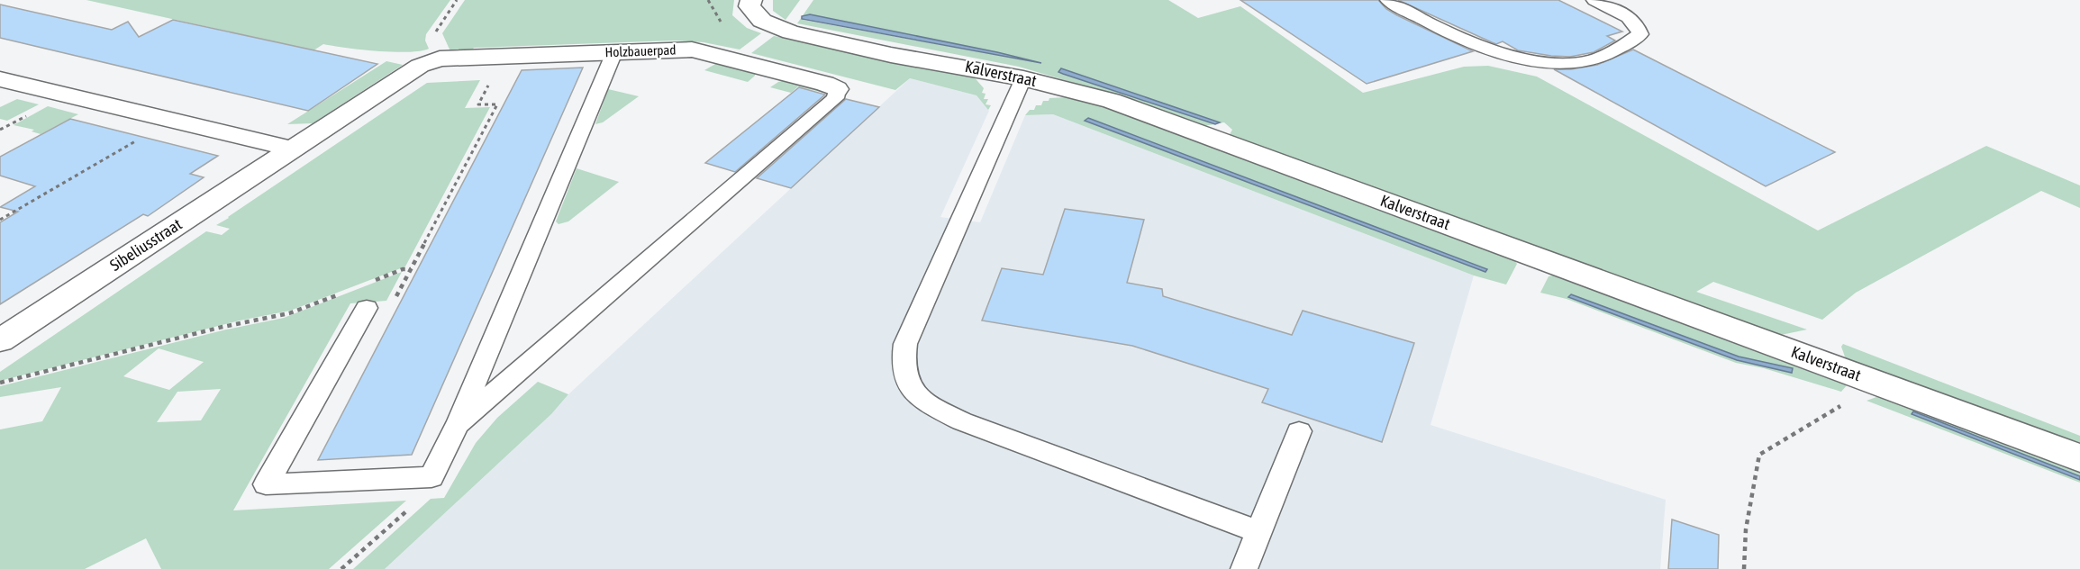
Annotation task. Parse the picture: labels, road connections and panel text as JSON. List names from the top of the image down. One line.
{"streets":{"street":["Holzbauerpad","Kalverstraat","Sibeliusstraat"]},"crossings":[["Holzbauerpad","Sibeliusstraat"]]}
